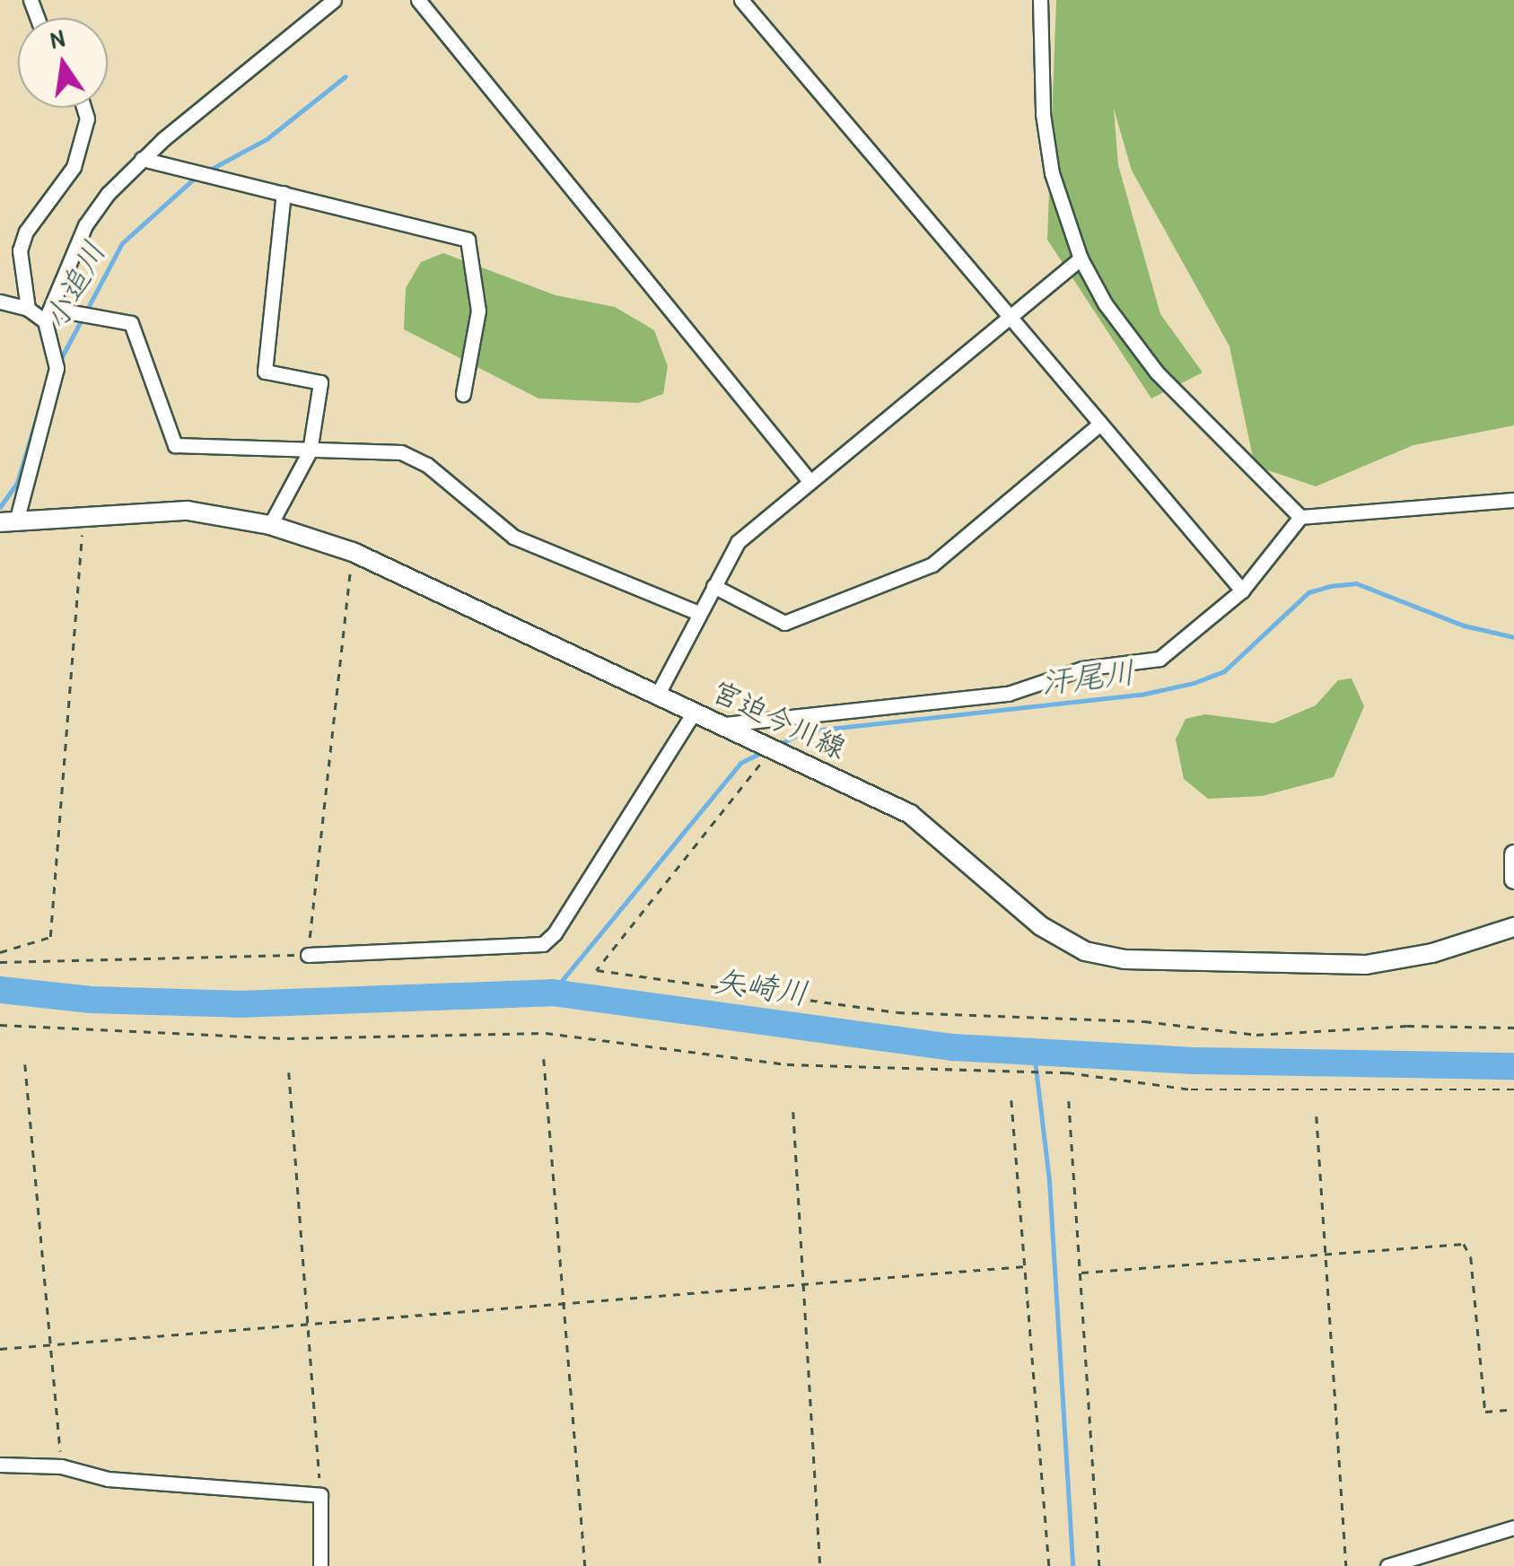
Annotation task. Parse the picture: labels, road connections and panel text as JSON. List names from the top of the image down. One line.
{"streets":{"main road":["宮迫今川線"]},"water":["小追川","汗尾川","矢崎川"],"north":"top"}
